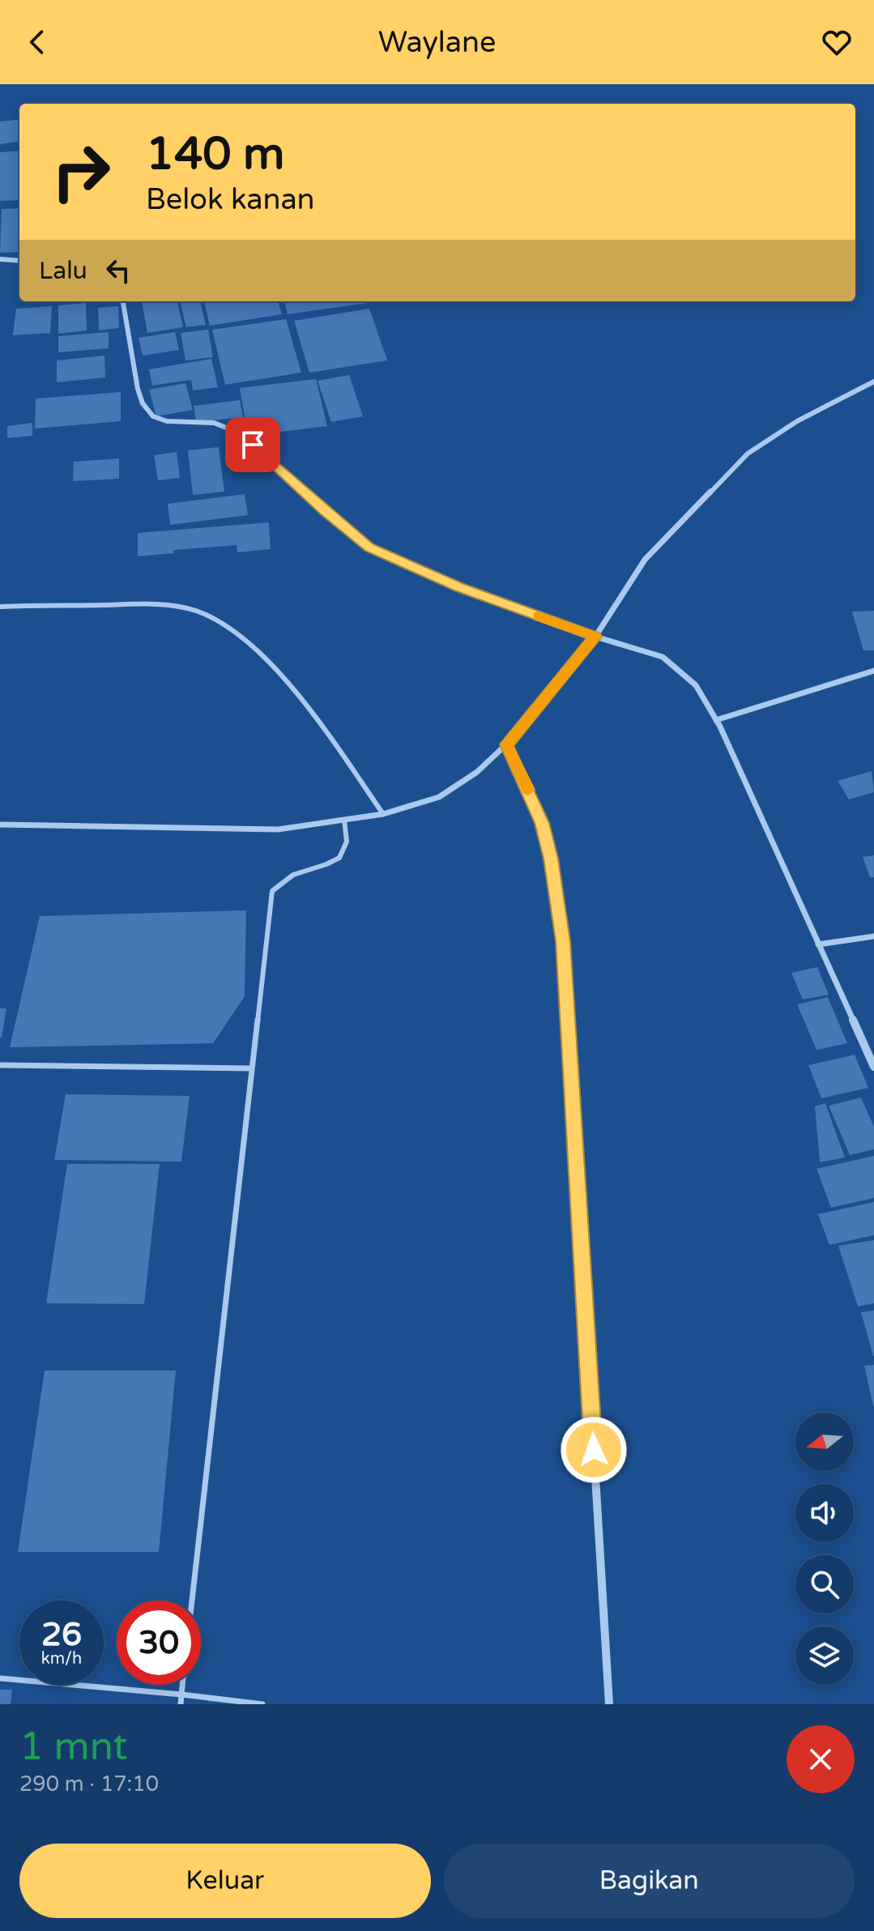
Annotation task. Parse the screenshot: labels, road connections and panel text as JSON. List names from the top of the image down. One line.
{"north":"left","page":{"header":"Waylane","turn":["140 m","Belok kanan"],"then":"Lalu","speed":"26 km/h","limit":"30","heading":["1 mnt","290 m · 17:10"],"buttons":["Keluar","Bagikan"]}}
